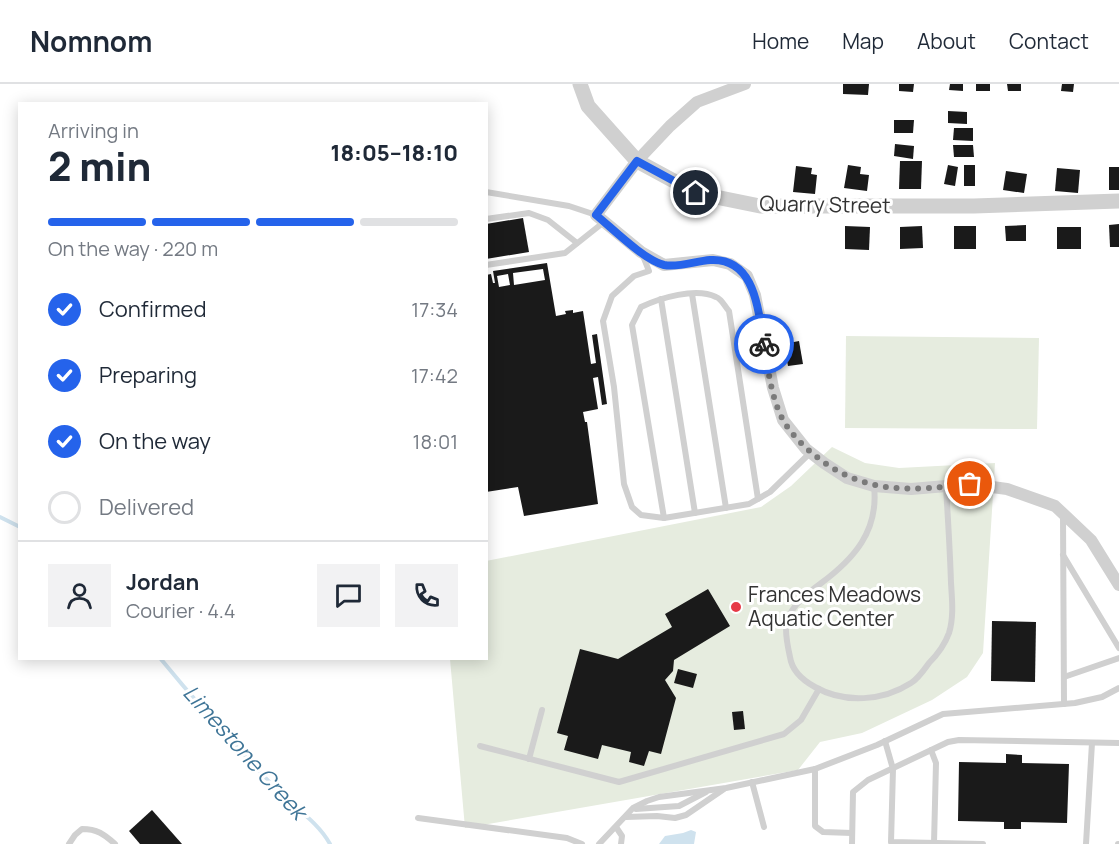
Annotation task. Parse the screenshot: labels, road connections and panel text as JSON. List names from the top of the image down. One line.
{"streets":{"street":["Quarry Street"]},"water":["Limestone Creek"],"places":["Frances Meadows Aquatic Center"],"page":{"header":"Nomnom","nav":["Home","Map","About","Contact"],"heading":["2 min","Arriving in","18:05–18:10"],"panel":["Jordan","Courier · 4.4"],"bar":"On the way · 220 m","list":[["Confirmed","17:34"],["Preparing","17:42"],["On the way","18:01"],"Delivered"]}}
